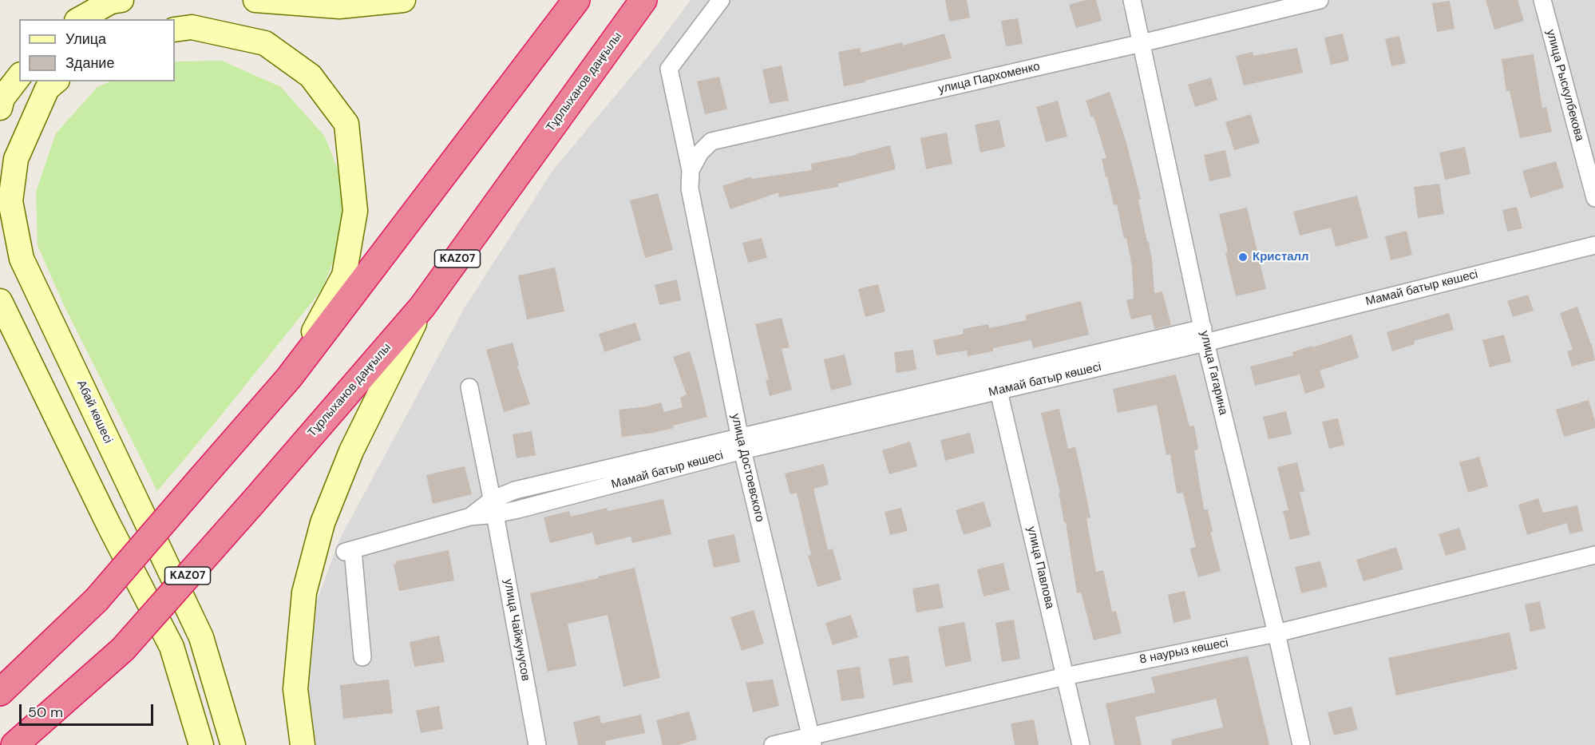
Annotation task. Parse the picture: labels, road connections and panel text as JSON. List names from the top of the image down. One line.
{"streets":{"highway":["Тұрлыханов даңғылы","KAZ07"],"main road":["Абай көшесі"],"street":["улица Пархоменко","улица Рыскулбекова","Мамай батыр көшесі","улица Гагарина","улица Достоевского","улица Павлова","улица Чайжунусов","8 наурыз көшесі"]},"crossings":[["улица Пархоменко","улица Гагарина"],["улица Пархоменко","улица Достоевского"],["Мамай батыр көшесі","улица Гагарина"],["Мамай батыр көшесі","улица Достоевского"],["Мамай батыр көшесі","улица Павлова"],["Мамай батыр көшесі","улица Чайжунусов"],["улица Гагарина","8 наурыз көшесі"],["улица Достоевского","8 наурыз көшесі"],["улица Павлова","8 наурыз көшесі"]],"places":["Кристалл"],"legend":["Улица","Здание"],"scale_bar":"50 m"}
